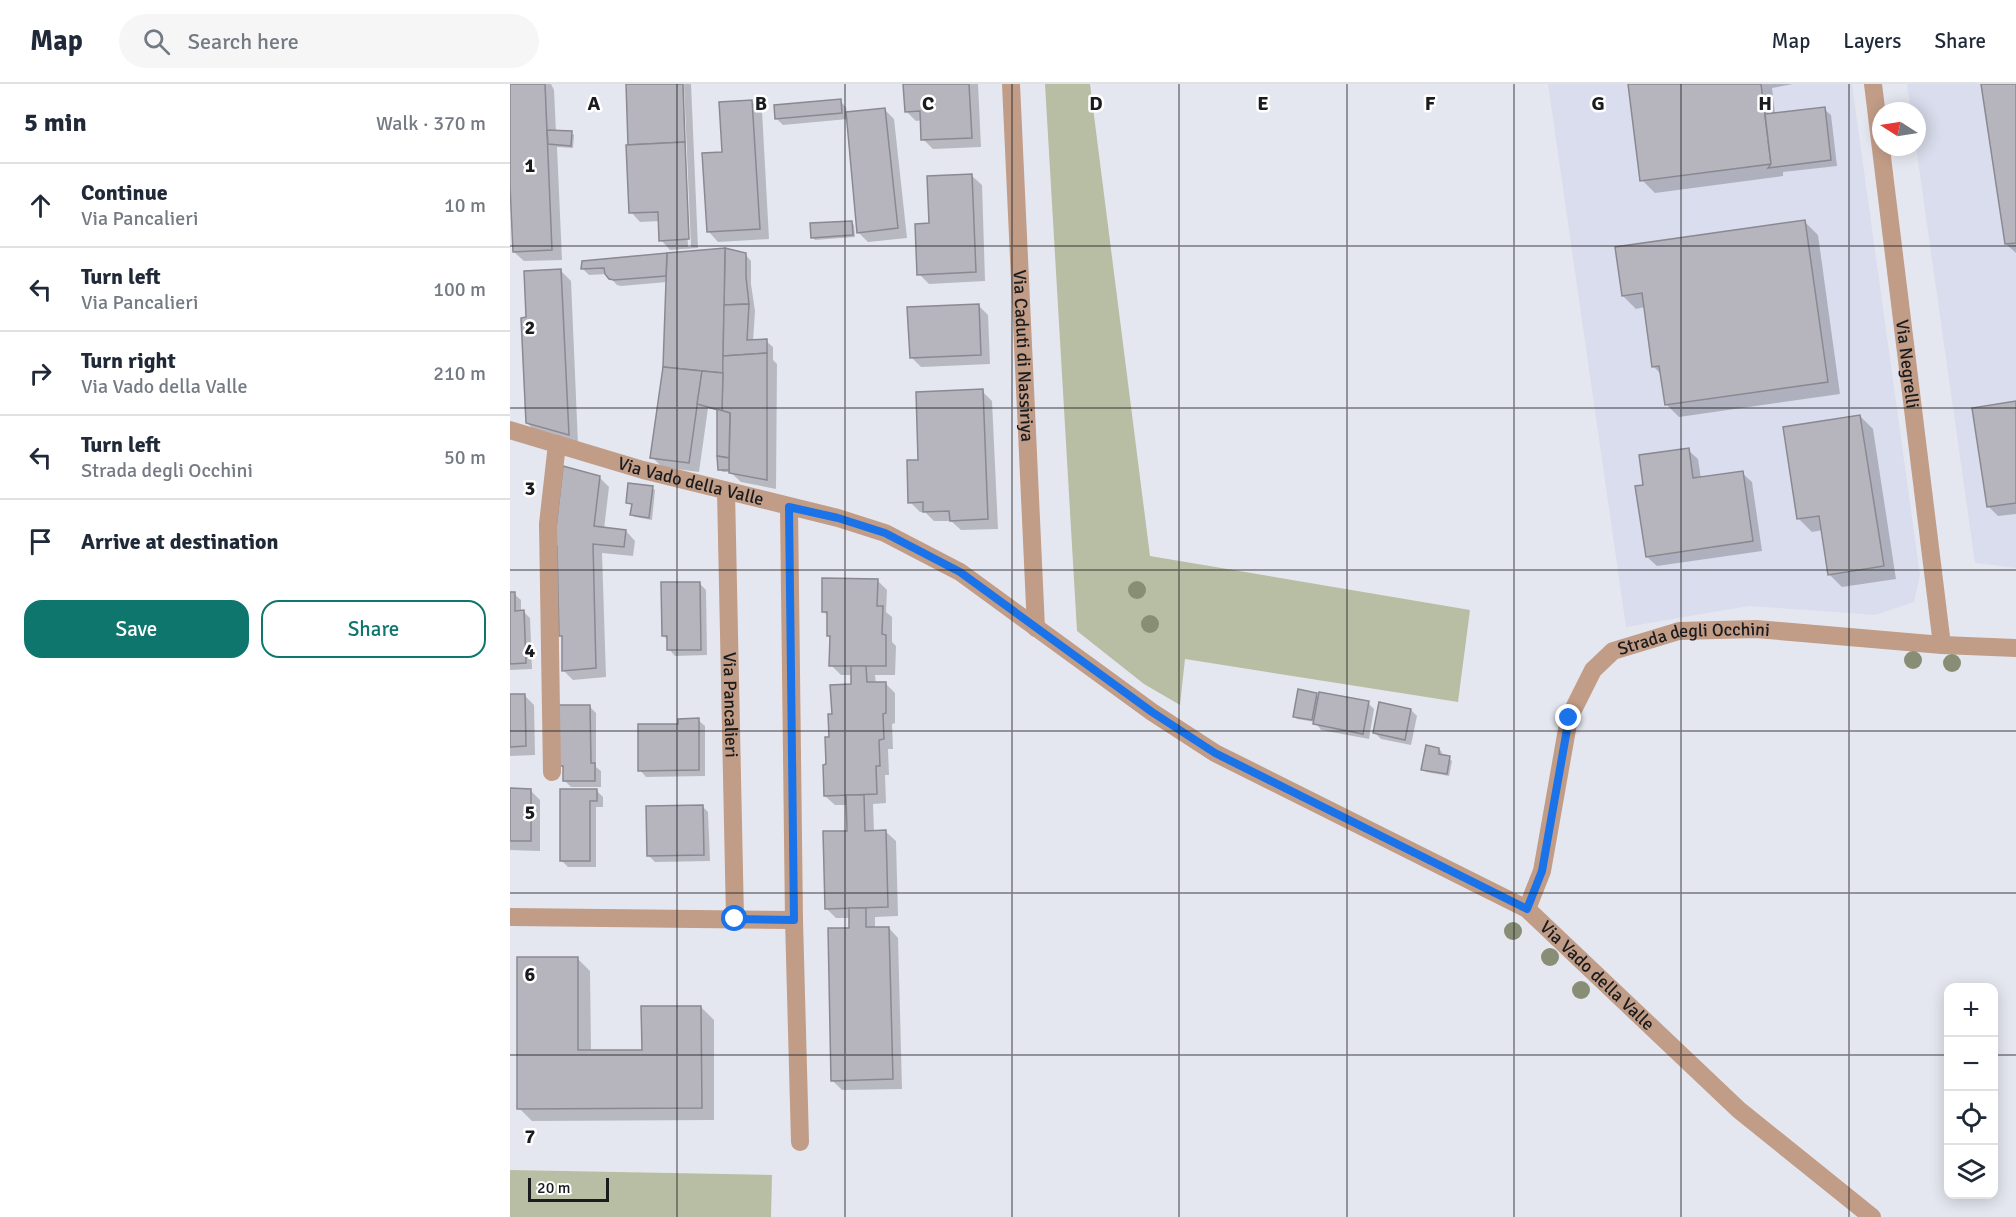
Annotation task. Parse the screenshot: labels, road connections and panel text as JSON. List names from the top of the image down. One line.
{"streets":{"street":["Via Caduti di Nassiriya","Via Negrelli","Via Vado della Valle","Strada degli Occhini","Via Pancalieri"]},"crossings":[["Via Caduti di Nassiriya","Via Vado della Valle"],["Via Negrelli","Strada degli Occhini"],["Via Vado della Valle","Strada degli Occhini"],["Via Vado della Valle","Via Pancalieri"]],"scale_bar":"20 m","north":"left","page":{"header":"Map","search":"Search here","nav":["Map","Layers","Share"],"heading":["5 min","Walk · 370 m"],"list":[["Continue","Via Pancalieri","10 m"],["Turn left","Via Pancalieri","100 m"],["Turn right","Via Vado della Valle","210 m"],["Turn left","Strada degli Occhini","50 m"],"Arrive at destination"],"buttons":["Save","Share"],"map_buttons":["+","−"],"scale":"20 m"},"grid":{"columns":["A","B","C","D","E","F","G","H"],"rows":["1","2","3","4","5","6","7"]}}
